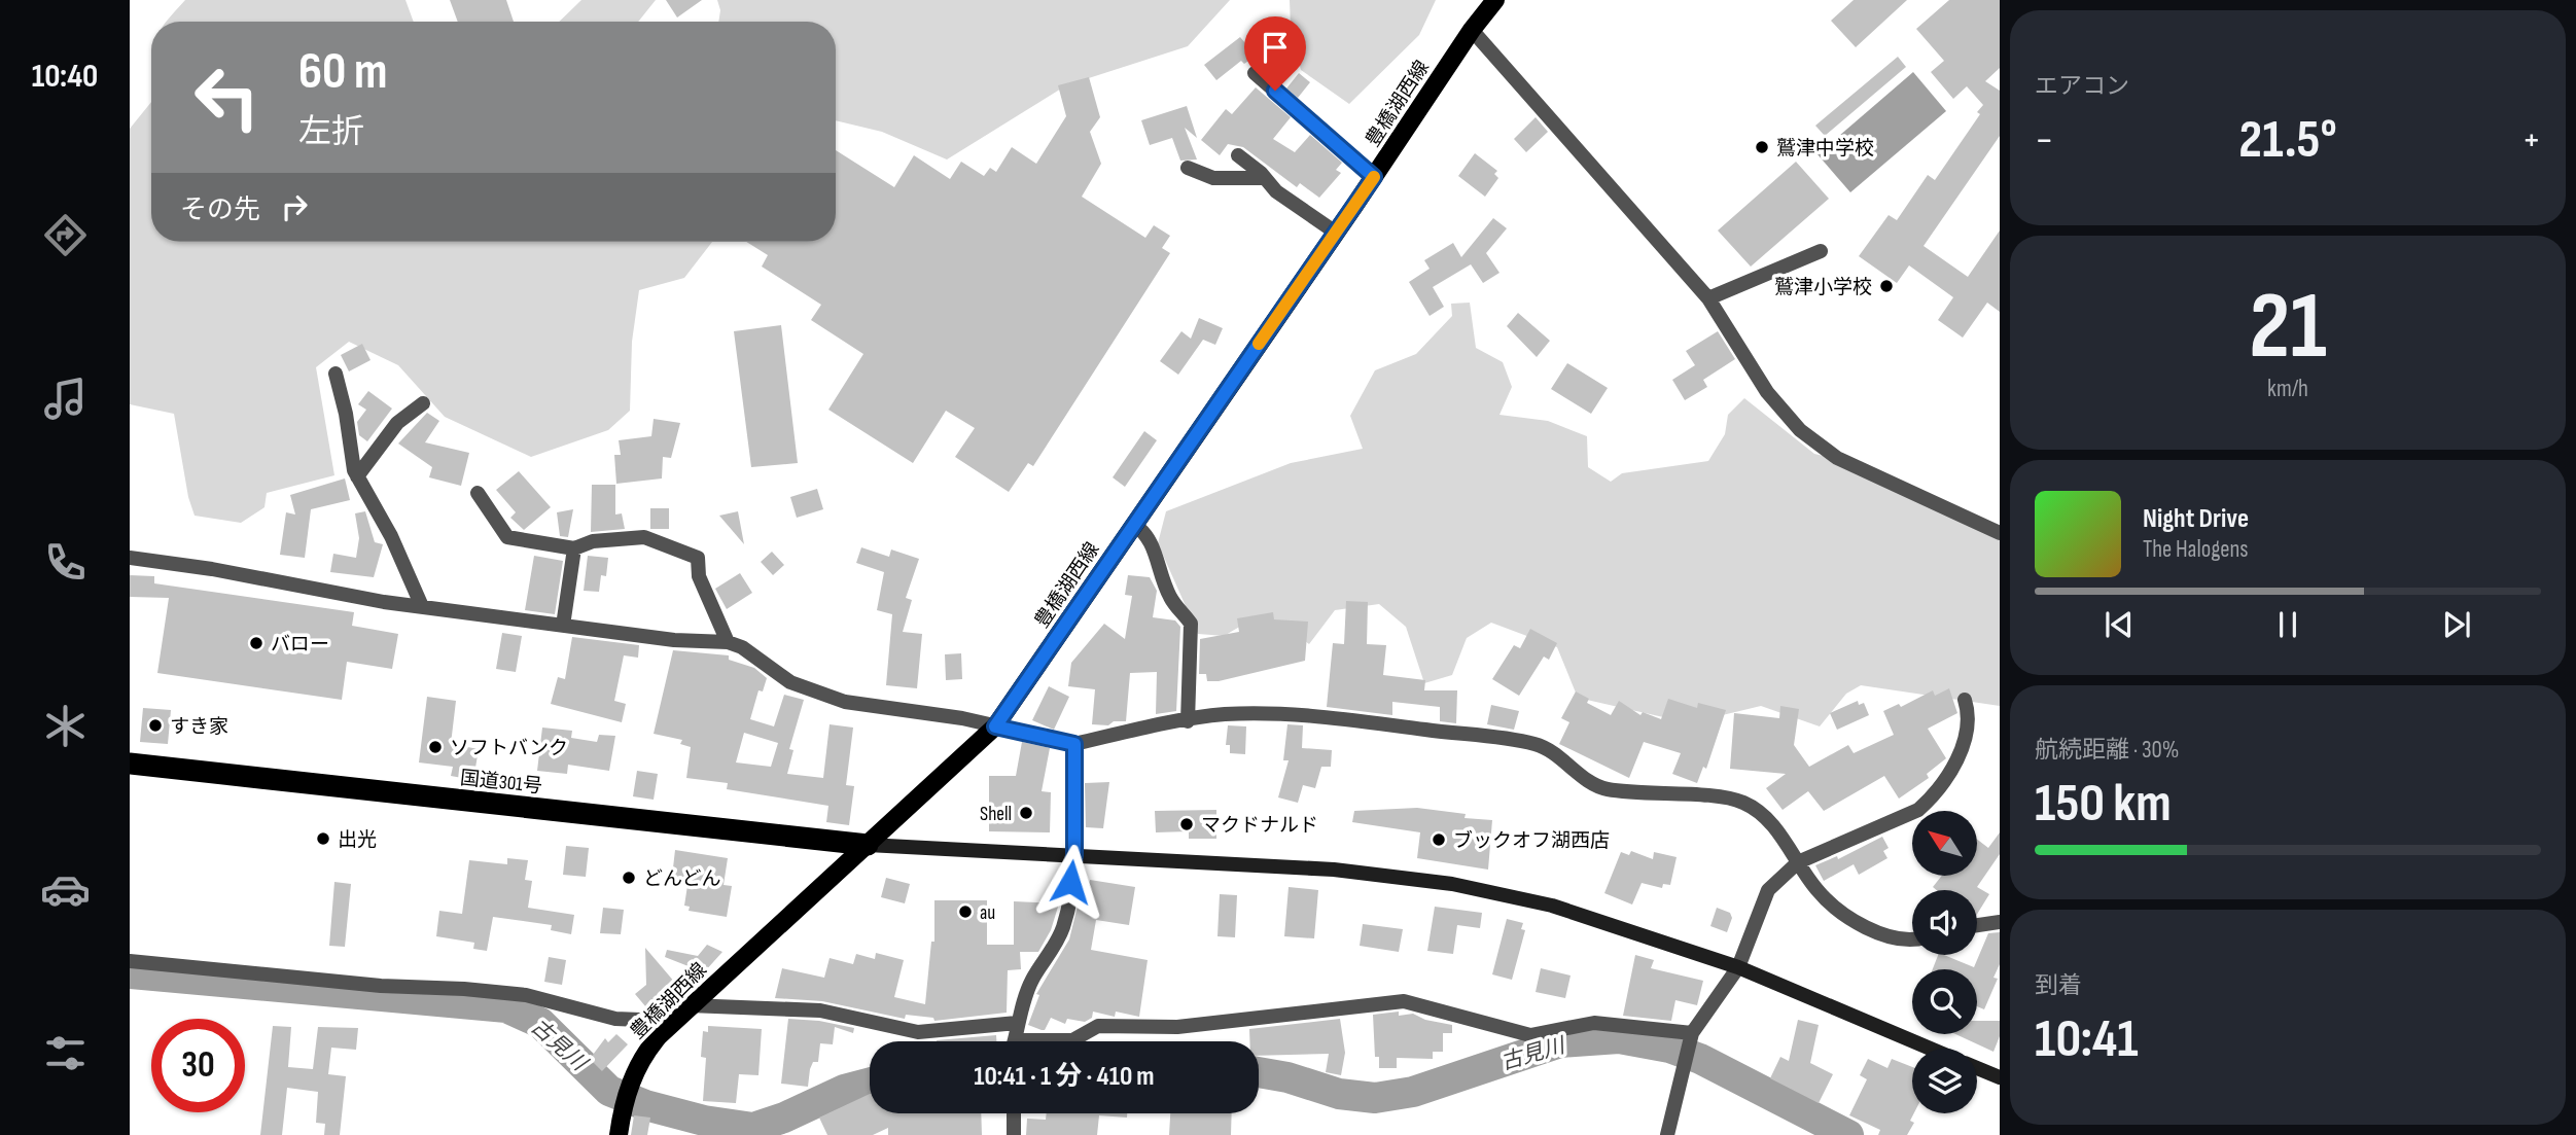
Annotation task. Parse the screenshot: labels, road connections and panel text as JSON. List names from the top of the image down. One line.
{"streets":{"highway":["国道301号"],"main road":["豊橋湖西線"]},"crossings":[["豊橋湖西線","国道301号"]],"water":["古見川"],"places":["鷲津中学校","鷲津小学校","バロー","すき家","ソフトバンク","Shell","マクドナルド","出光","ブックオフ湖西店","どんどん","au"],"north":"top left","page":{"tabs":"10:40","tile":["エアコン",["21","km/h"],["航続距離 · 30%","150 km"],["到着","10:41"]],"turn":["60 m","左折"],"heat":["−","21.5°","+"],"then":"その先","song":["Night Drive","The Halogens"],"limit":"30","trip":"10:41 · 1 分 · 410 m"}}
